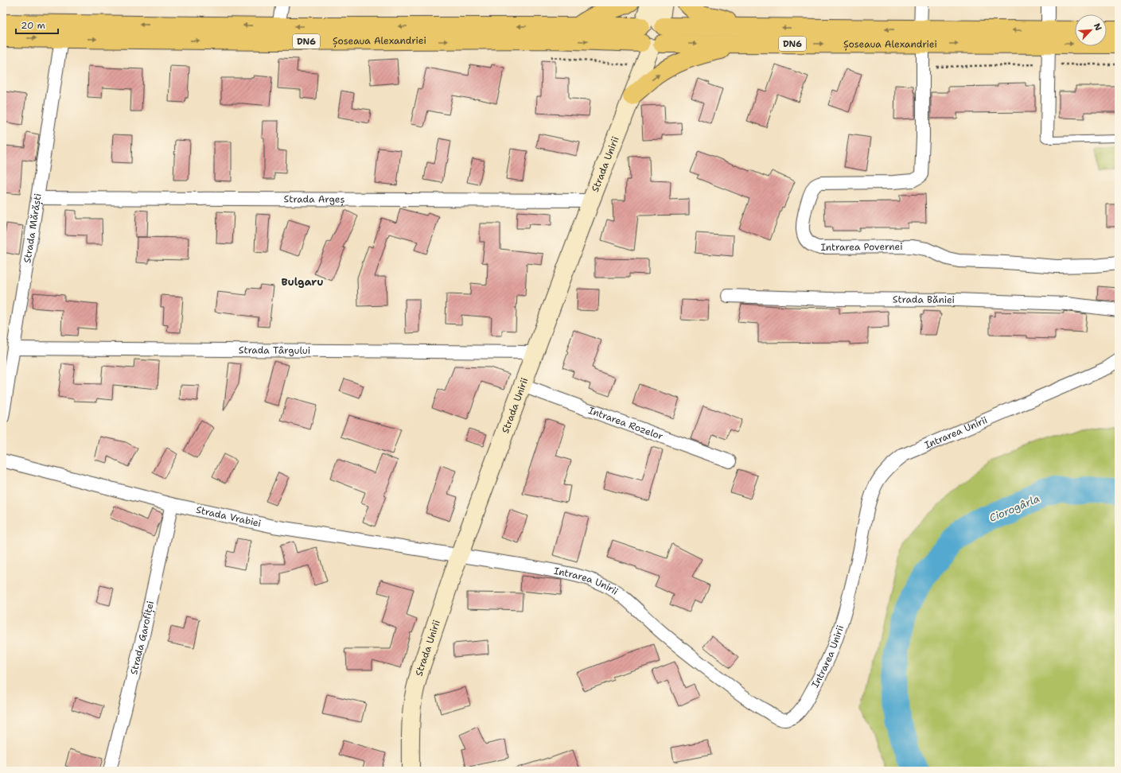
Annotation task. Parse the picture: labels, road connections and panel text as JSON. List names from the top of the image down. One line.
{"streets":{"highway":["DN6","Șoseaua Alexandriei"],"main road":["Strada Unirii"],"street":["Strada Argeș","Strada Mărăști","Intrarea Povernei","Strada Băniei","Strada Târgului","Intrarea Rozelor","Intrarea Unirii","Strada Vrabiei","Strada Garofiței"]},"crossings":[["Șoseaua Alexandriei","Strada Unirii"],["Șoseaua Alexandriei","Strada Mărăști"],["Șoseaua Alexandriei","Intrarea Povernei"],["Strada Unirii","Strada Argeș"],["Strada Unirii","Strada Târgului"],["Strada Unirii","Intrarea Rozelor"],["Strada Unirii","Intrarea Unirii"],["Strada Unirii","Strada Vrabiei"],["Strada Argeș","Strada Mărăști"],["Strada Mărăști","Strada Târgului"],["Intrarea Unirii","Strada Vrabiei"],["Strada Vrabiei","Strada Garofiței"]],"districts":["Bulgaru"],"water":["Ciorogârla"],"scale_bar":"20 m","north":"top right"}
